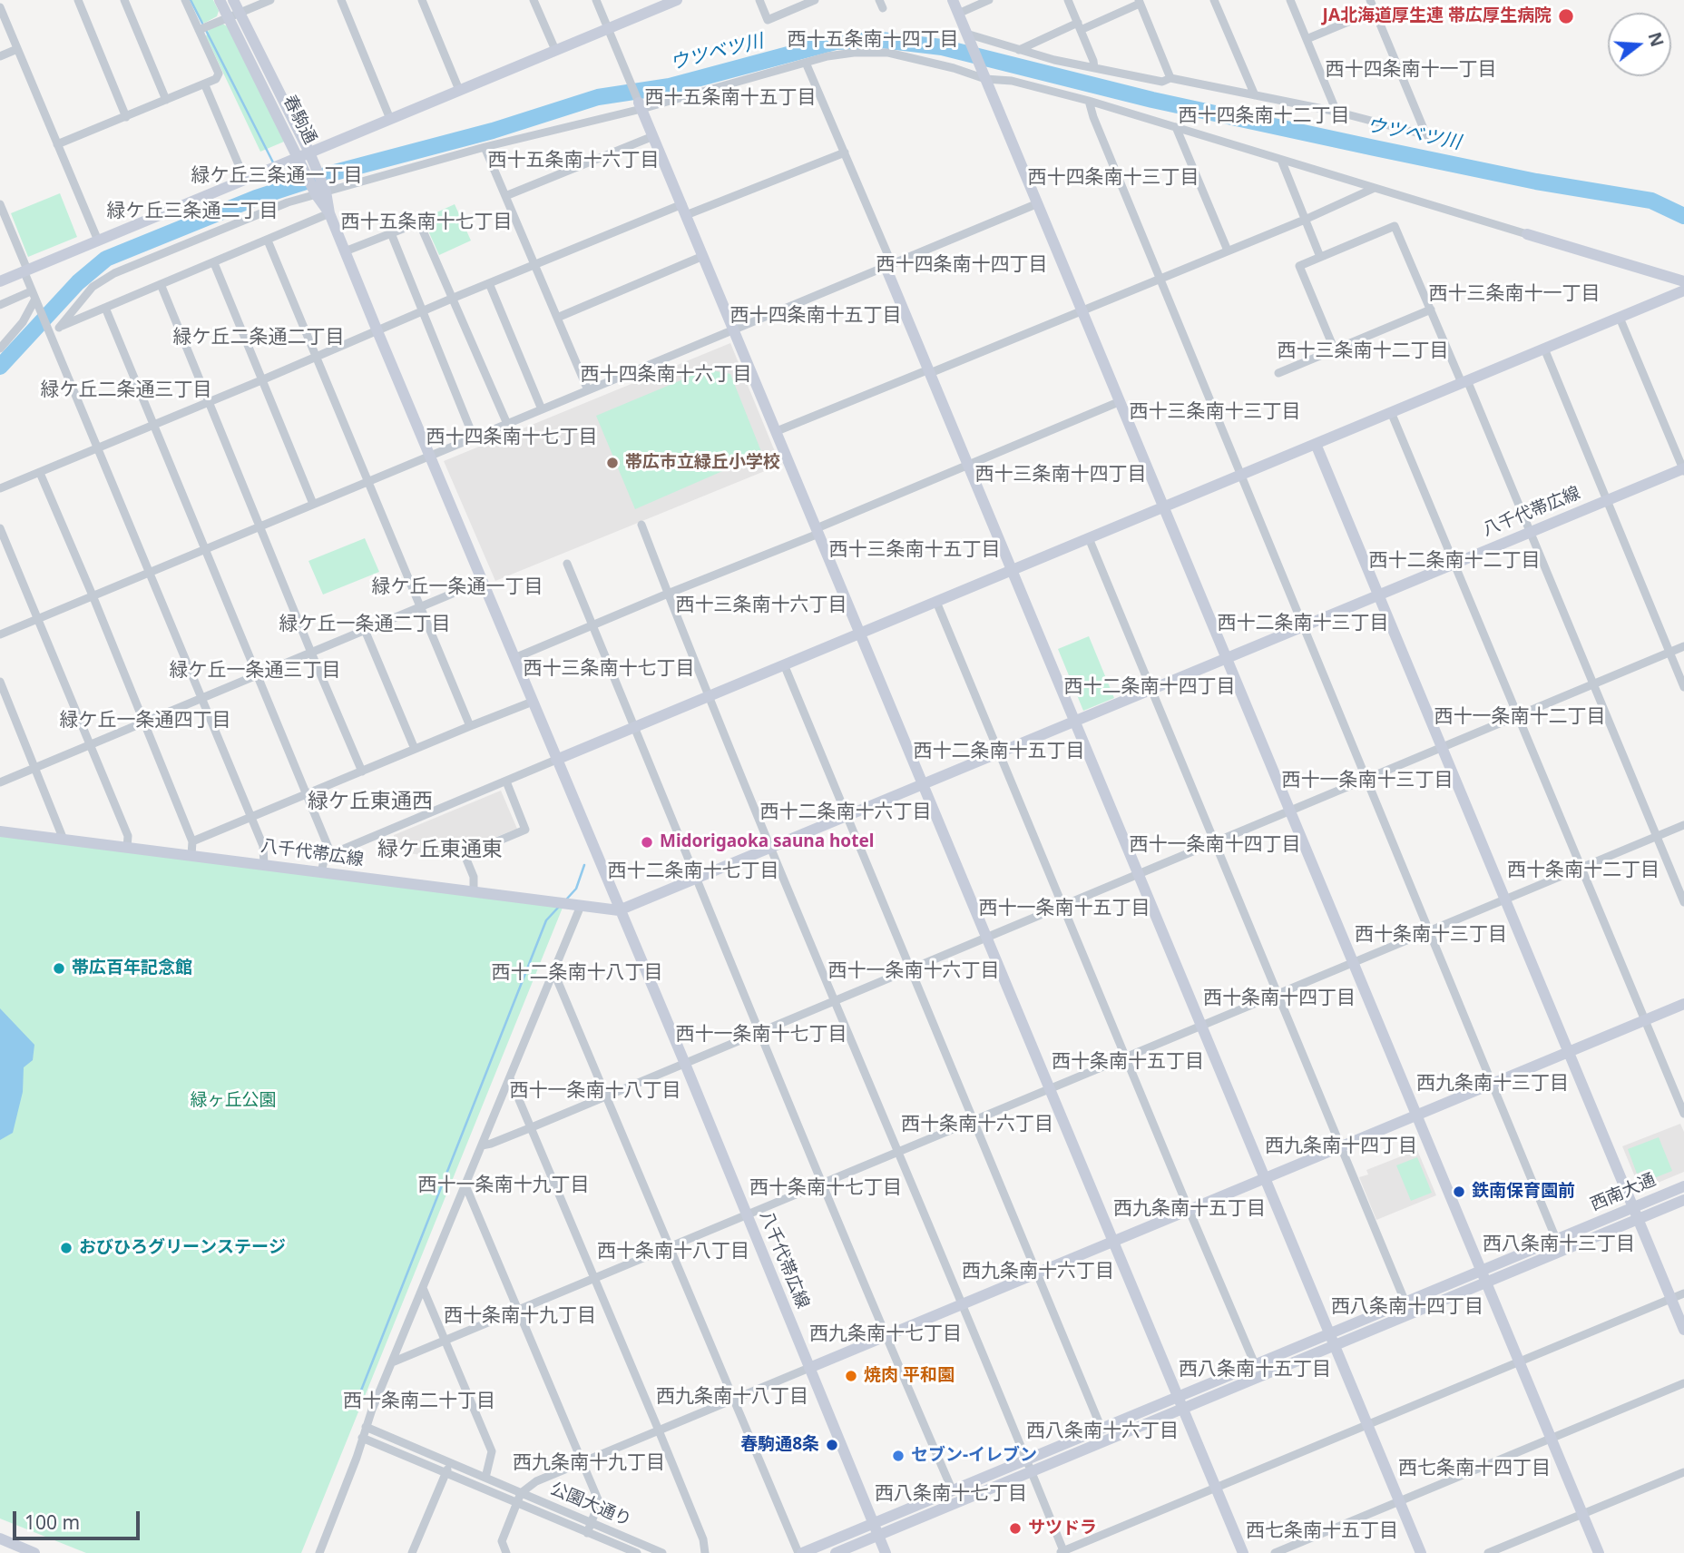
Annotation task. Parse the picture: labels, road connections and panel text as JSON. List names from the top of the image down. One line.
{"streets":{"street":["春駒通","八千代帯広線","西南大通","公園大通り"]},"crossings":[["春駒通","八千代帯広線"],["八千代帯広線","西南大通"]],"districts":["西十五条南十四丁目","西十四条南十一丁目","西十五条南十五丁目","西十四条南十二丁目","西十五条南十六丁目","緑ケ丘三条通一丁目","西十四条南十三丁目","緑ケ丘三条通二丁目","西十五条南十七丁目","西十四条南十四丁目","西十三条南十一丁目","西十四条南十五丁目","緑ケ丘二条通二丁目","西十三条南十二丁目","西十四条南十六丁目","緑ケ丘二条通三丁目","西十三条南十三丁目","西十四条南十七丁目","西十三条南十四丁目","西十三条南十五丁目","西十二条南十二丁目","緑ケ丘一条通一丁目","西十三条南十六丁目","西十二条南十三丁目","緑ケ丘一条通二丁目","西十三条南十七丁目","緑ケ丘一条通三丁目","西十二条南十四丁目","西十一条南十二丁目","緑ケ丘一条通四丁目","西十二条南十五丁目","西十一条南十三丁目","緑ケ丘東通西","西十二条南十六丁目","西十一条南十四丁目","緑ケ丘東通東","西十条南十二丁目","西十二条南十七丁目","西十一条南十五丁目","西十条南十三丁目","西十一条南十六丁目","西十二条南十八丁目","西十条南十四丁目","西十一条南十七丁目","西十条南十五丁目","西九条南十三丁目","西十一条南十八丁目","西十条南十六丁目","西九条南十四丁目","西十一条南十九丁目","西十条南十七丁目","西九条南十五丁目","西八条南十三丁目","西十条南十八丁目","西九条南十六丁目","西八条南十四丁目","西十条南十九丁目","西九条南十七丁目","西八条南十五丁目","西九条南十八丁目","西十条南二十丁目","西八条南十六丁目","西九条南十九丁目","西七条南十四丁目","西八条南十七丁目","西七条南十五丁目"],"water":["ウツベツ川"],"parks":["緑ヶ丘公園"],"places":["JA北海道厚生連 帯広厚生病院","帯広市立緑丘小学校","Midorigaoka sauna hotel","帯広百年記念館","鉄南保育園前","おびひろグリーンステージ","焼肉 平和園","春駒通8条","セブン-イレブン","サツドラ"],"scale_bar":"100 m","north":"right"}
